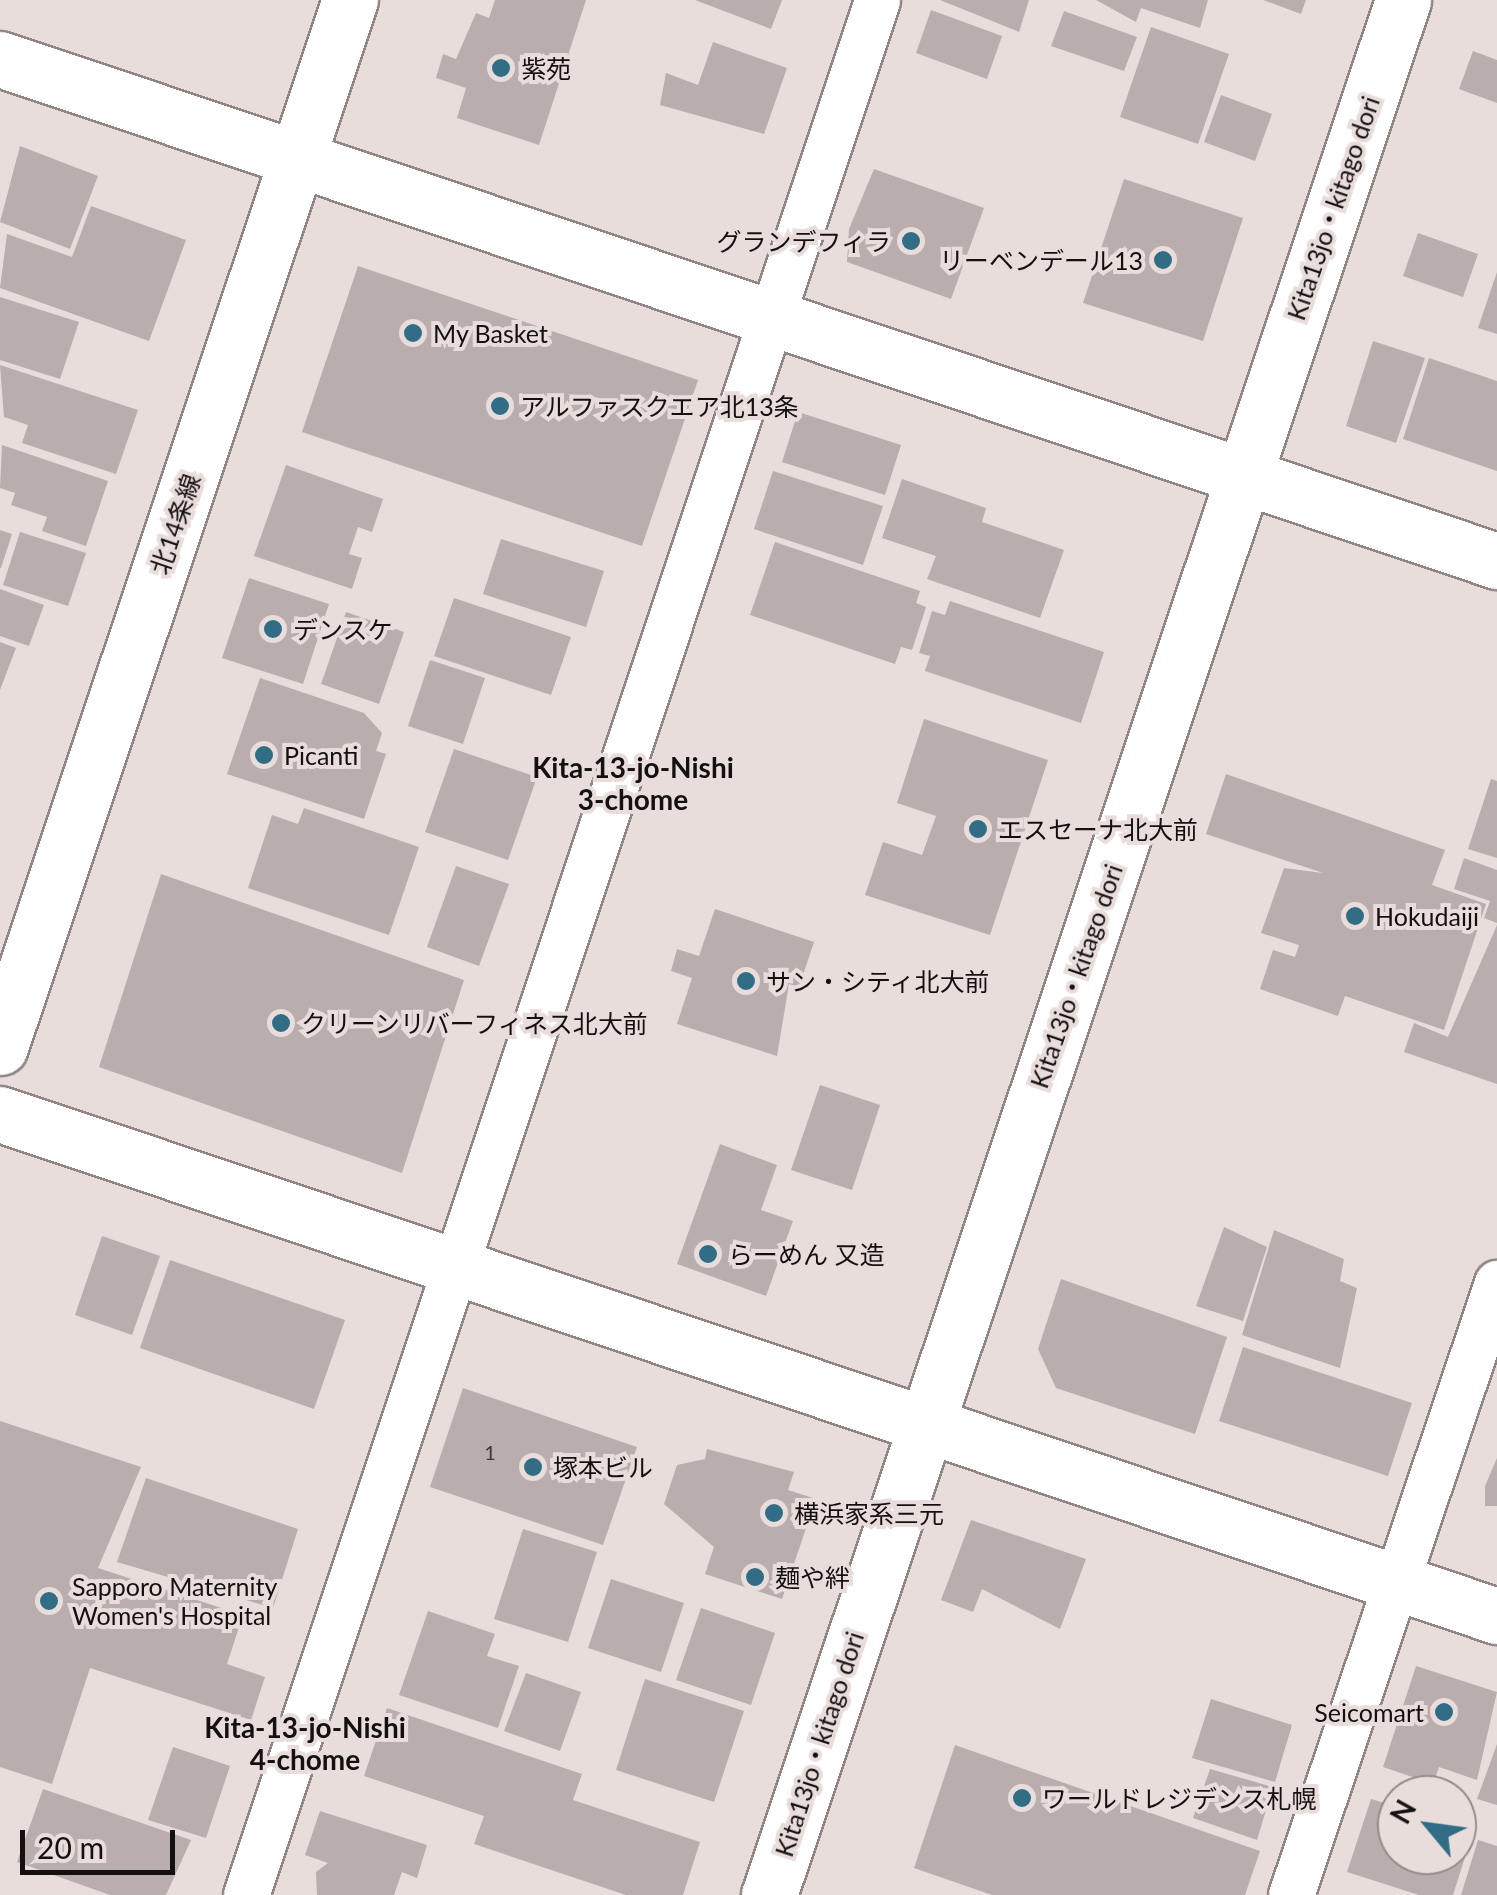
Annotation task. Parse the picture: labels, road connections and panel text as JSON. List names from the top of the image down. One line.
{"streets":{"street":["Kita13jo・kitago dori","北14条線"]},"districts":["Kita-13-jo-Nishi 3-chome","Kita-13-jo-Nishi 4-chome"],"places":["紫苑","グランデフィラ","リーベンデール13","My Basket","アルファスクエア北13条","デンスケ","Picanti","エスセーナ北大前","Hokudaiji","サン・シティ北大前","クリーンリバーフィネス北大前","らーめん 又造","塚本ビル","横浜家系三元","麺や絆","Sapporo Maternity Women's Hospital","Seicomart","ワールドレジデンス札幌"],"house_numbers":["1"],"scale_bar":"20 m","north":"top left"}
